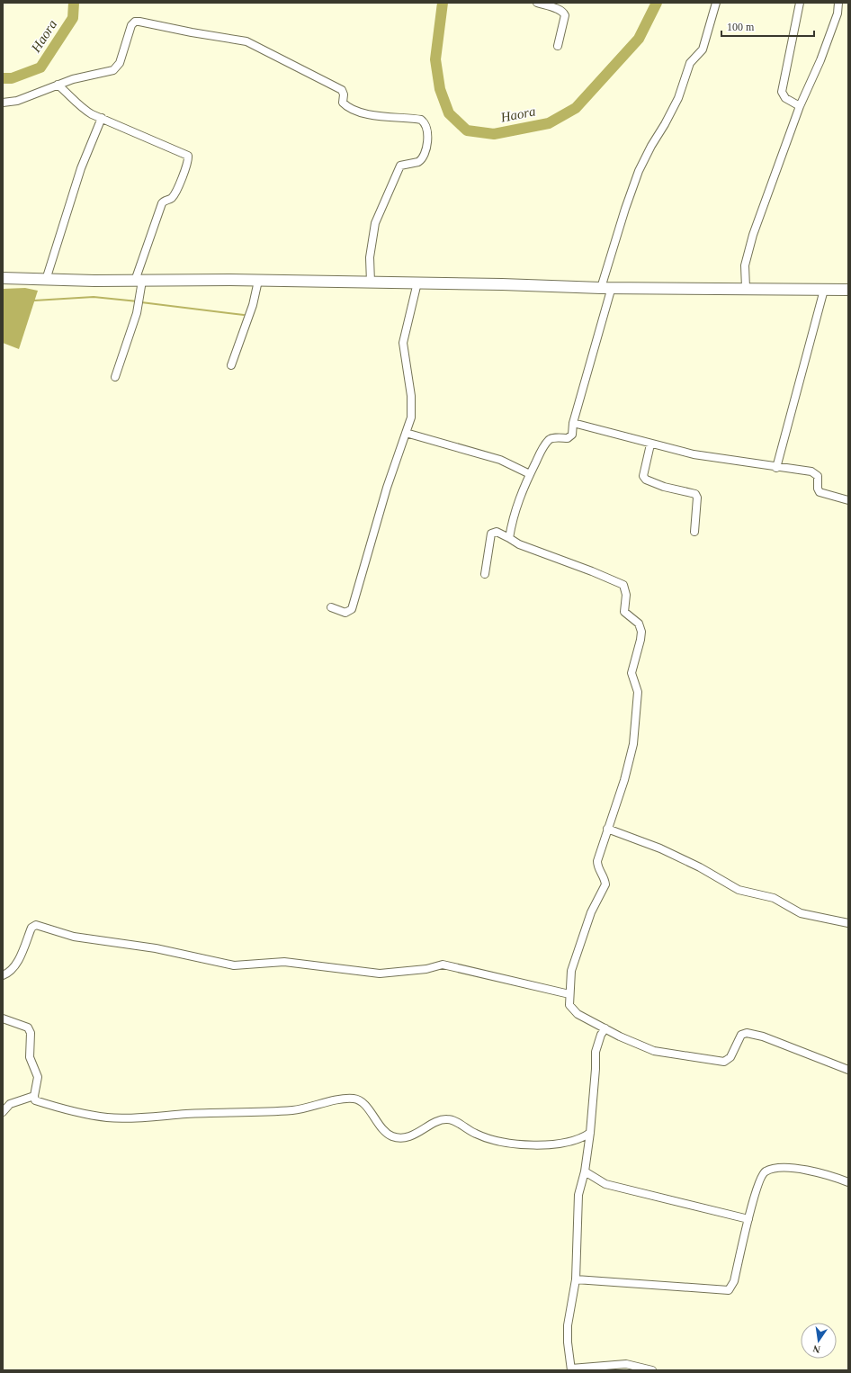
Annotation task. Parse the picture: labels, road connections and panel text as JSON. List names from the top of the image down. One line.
{"water":["Haora"],"scale_bar":"100 m","north":"bottom"}
